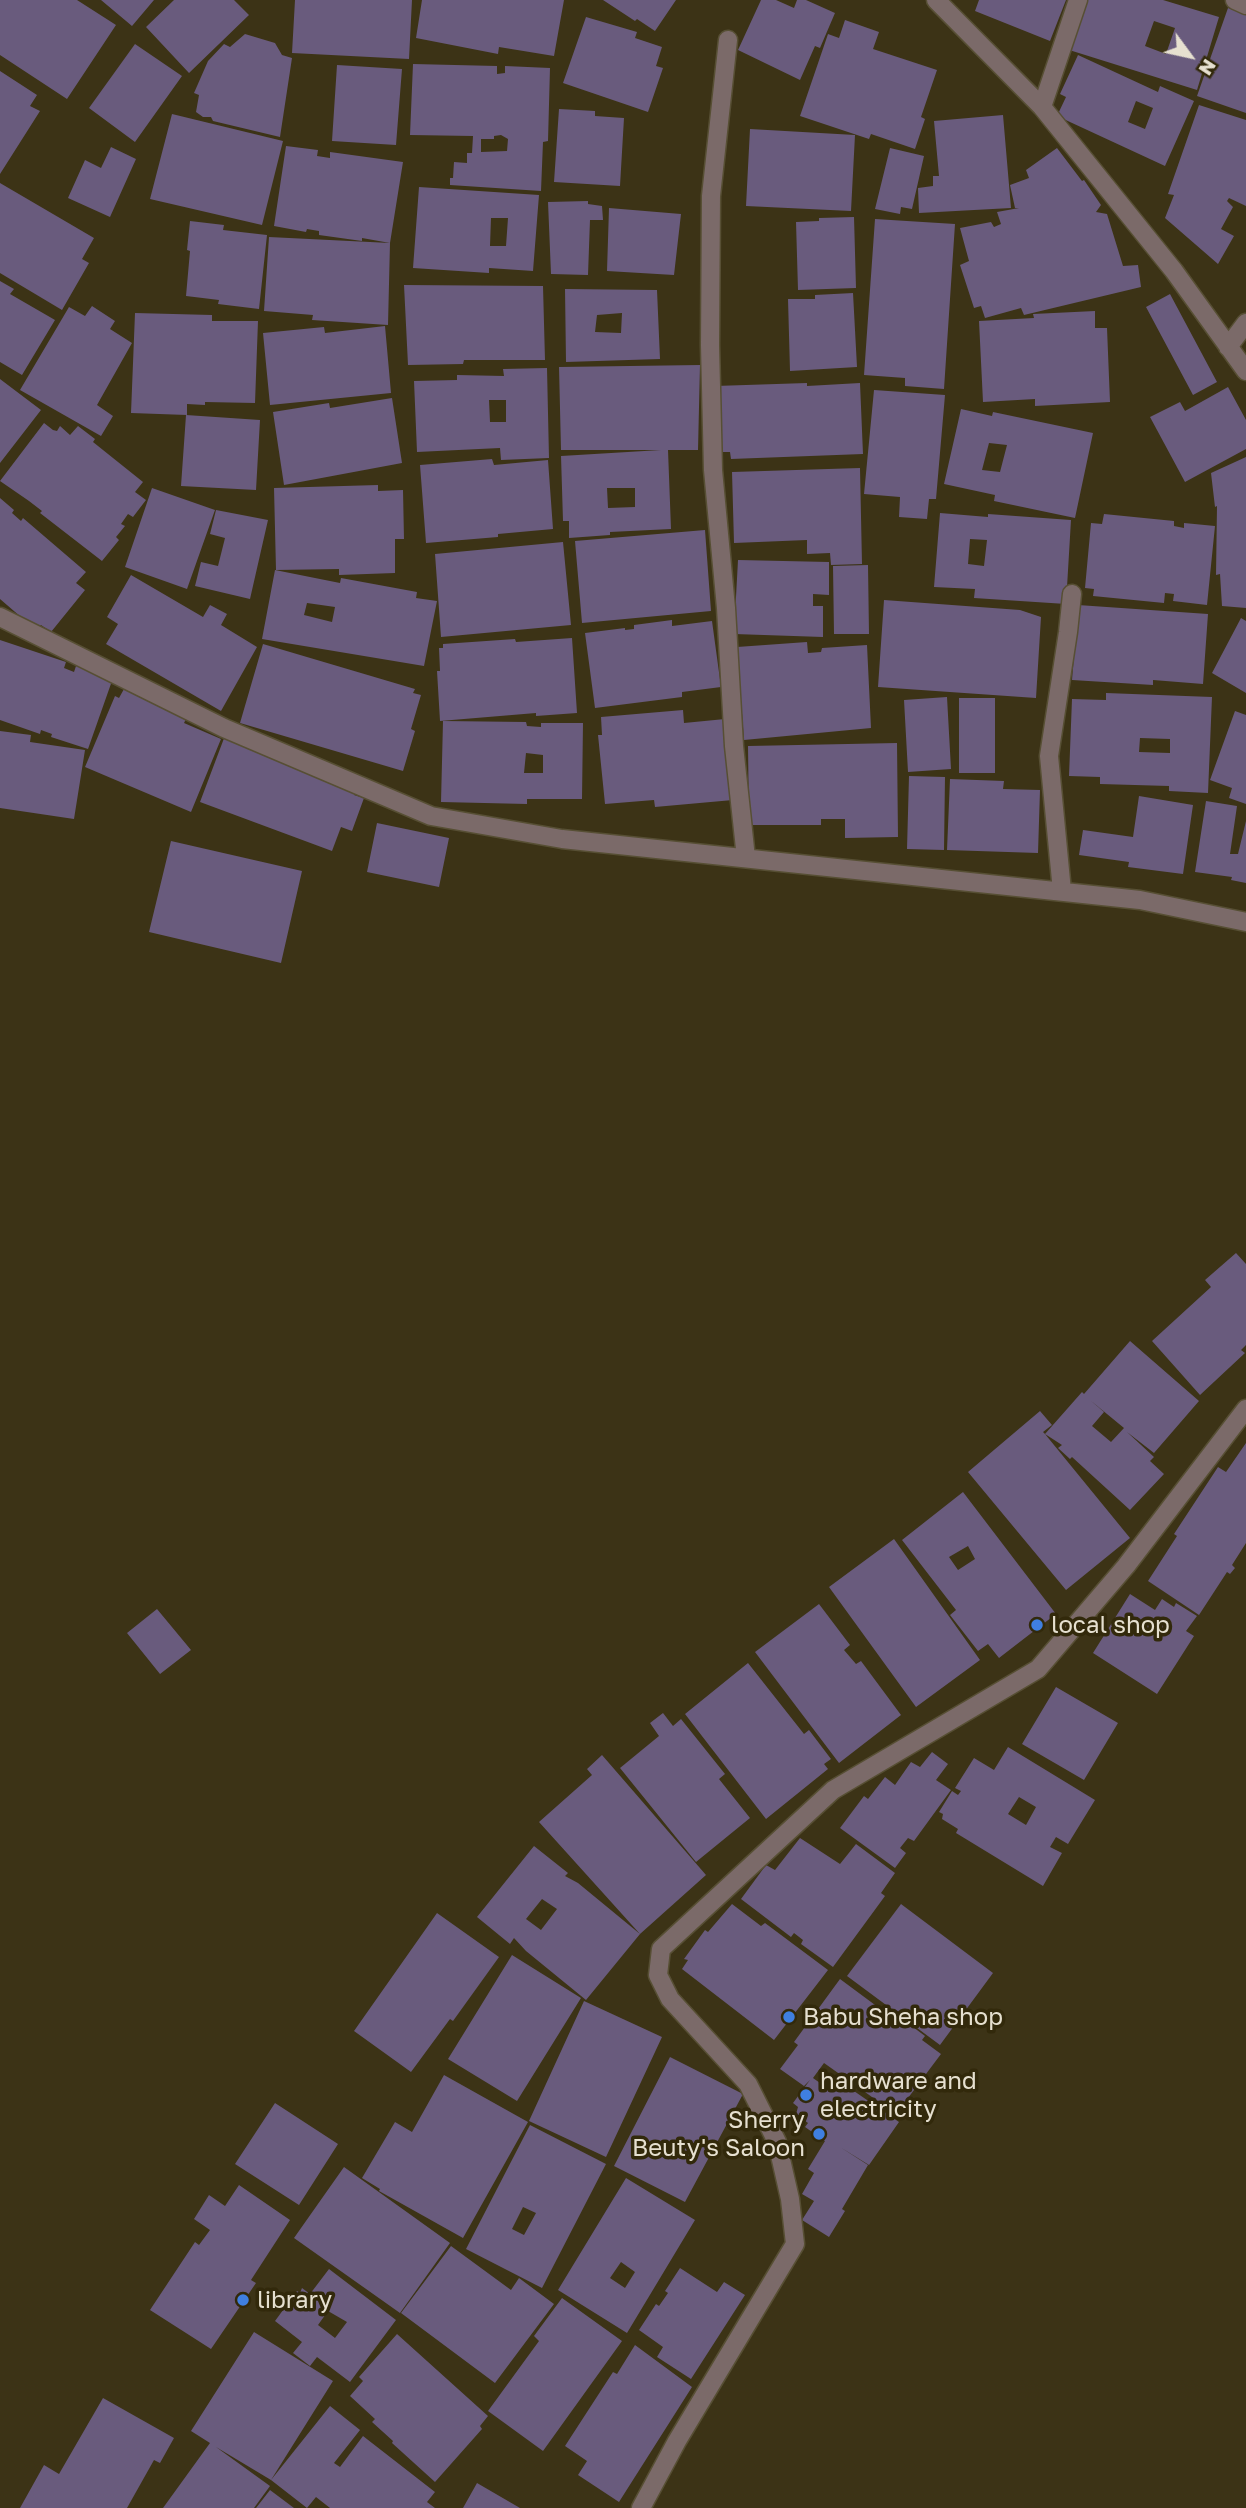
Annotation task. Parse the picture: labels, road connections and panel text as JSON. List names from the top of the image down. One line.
{"places":["local shop","Babu Sheha shop","hardware and electricity","Sherry Beuty's Saloon","library"],"north":"bottom right"}
